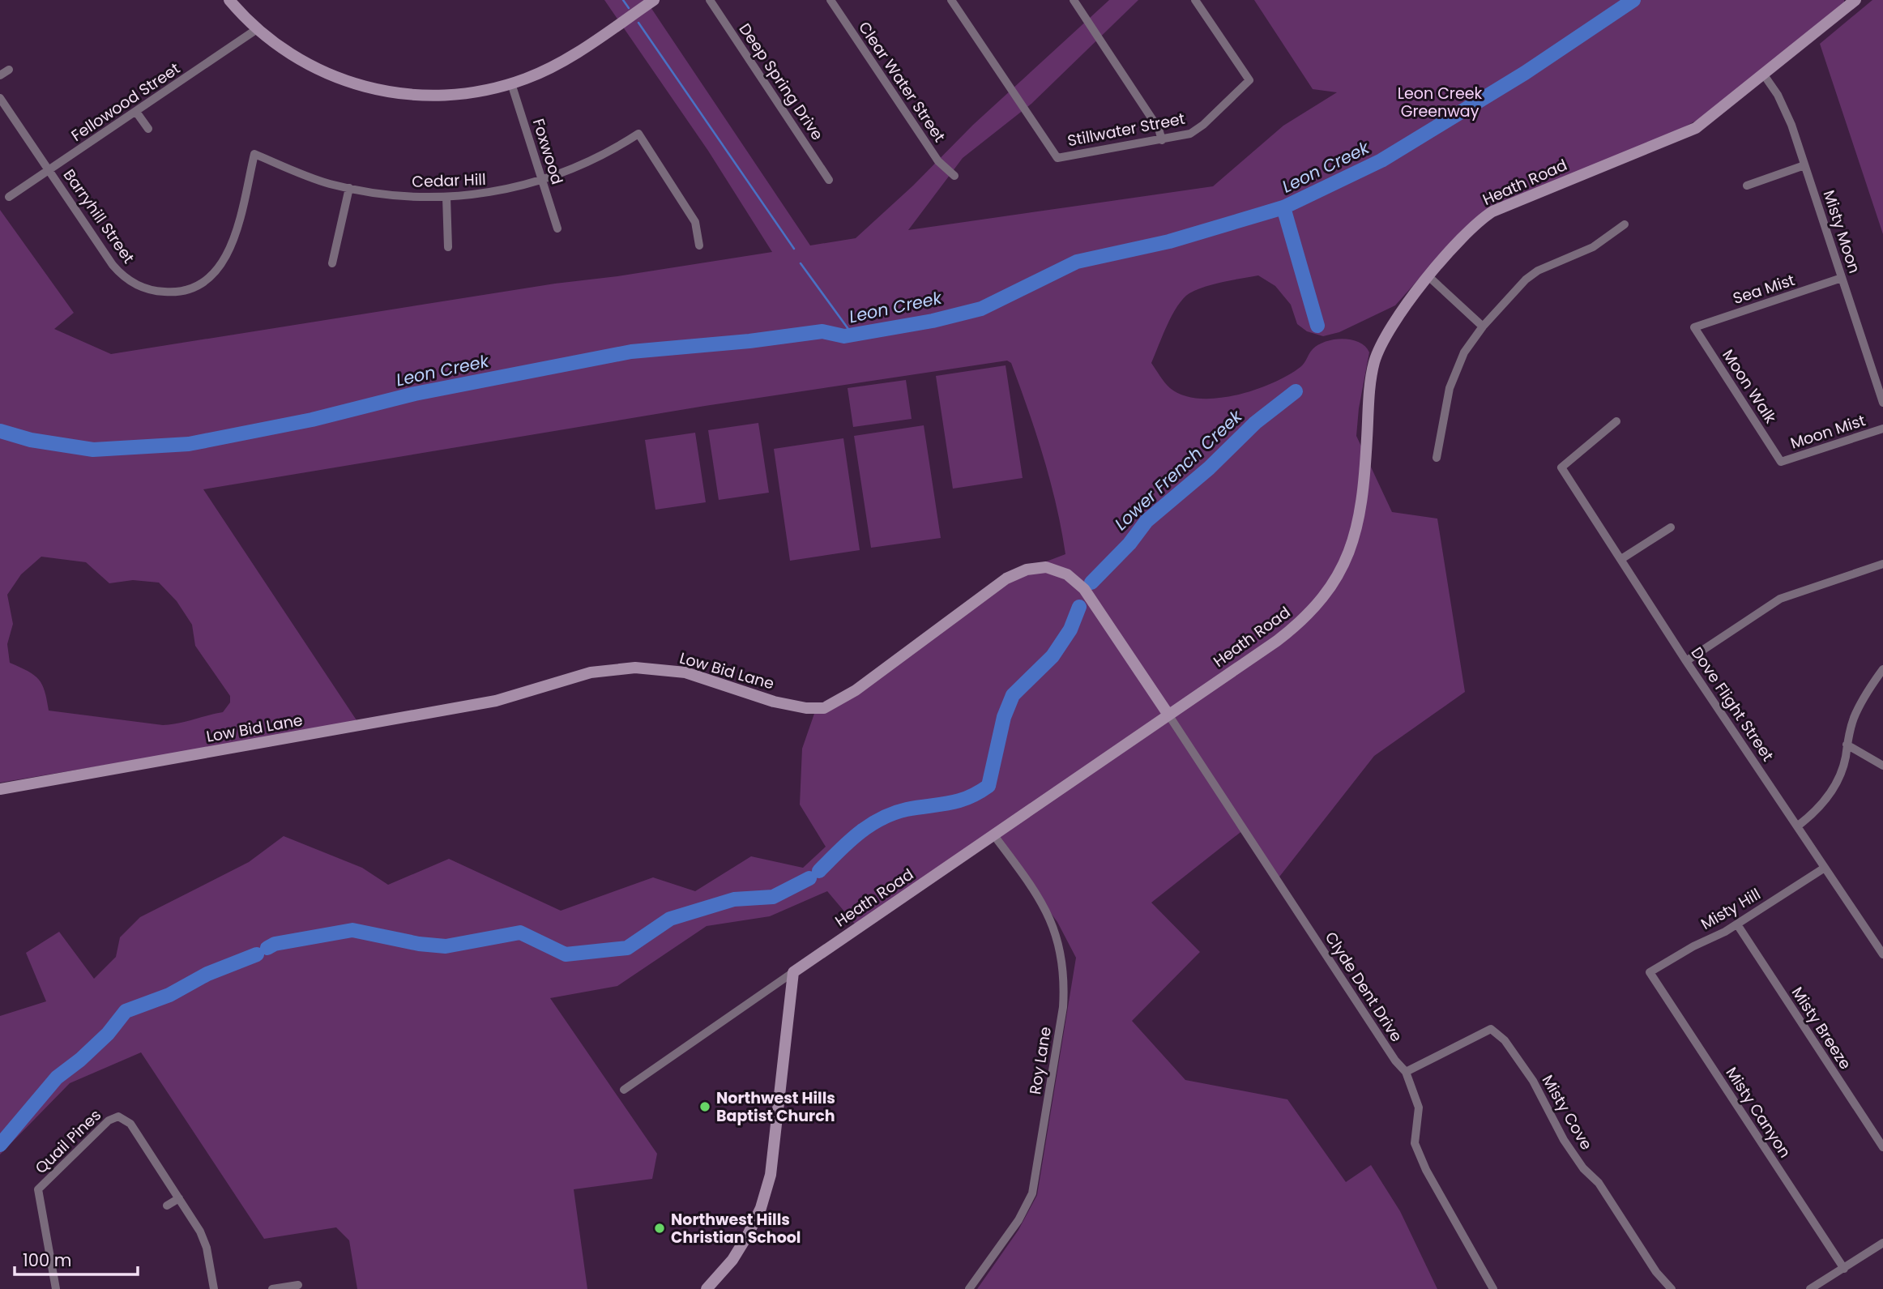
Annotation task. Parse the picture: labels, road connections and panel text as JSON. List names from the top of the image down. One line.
{"streets":{"street":["Deep Spring Drive","Clear Water Street","Fellowood Street","Stillwater Street","Foxwood","Cedar Hill","Heath Road","Barryhill Street","Misty Moon","Sea Mist","Moon Walk","Moon Mist","Low Bid Lane","Dove Flight Street","Misty Hill","Clyde Dent Drive","Misty Breeze","Roy Lane","Misty Cove","Misty Canyon","Quail Pines"]},"crossings":[["Fellowood Street","Barryhill Street"],["Foxwood","Cedar Hill"],["Cedar Hill","Barryhill Street"],["Heath Road","Misty Moon"],["Heath Road","Low Bid Lane"],["Heath Road","Clyde Dent Drive"],["Heath Road","Roy Lane"],["Misty Moon","Sea Mist"],["Sea Mist","Moon Walk"],["Moon Walk","Moon Mist"],["Low Bid Lane","Clyde Dent Drive"],["Dove Flight Street","Misty Hill"],["Misty Hill","Misty Breeze"],["Misty Hill","Misty Canyon"],["Clyde Dent Drive","Misty Cove"]],"water":["Leon Creek","Lower French Creek"],"parks":["Leon Creek Greenway"],"places":["Northwest Hills Baptist Church","Northwest Hills Christian School"],"scale_bar":"100 m"}
